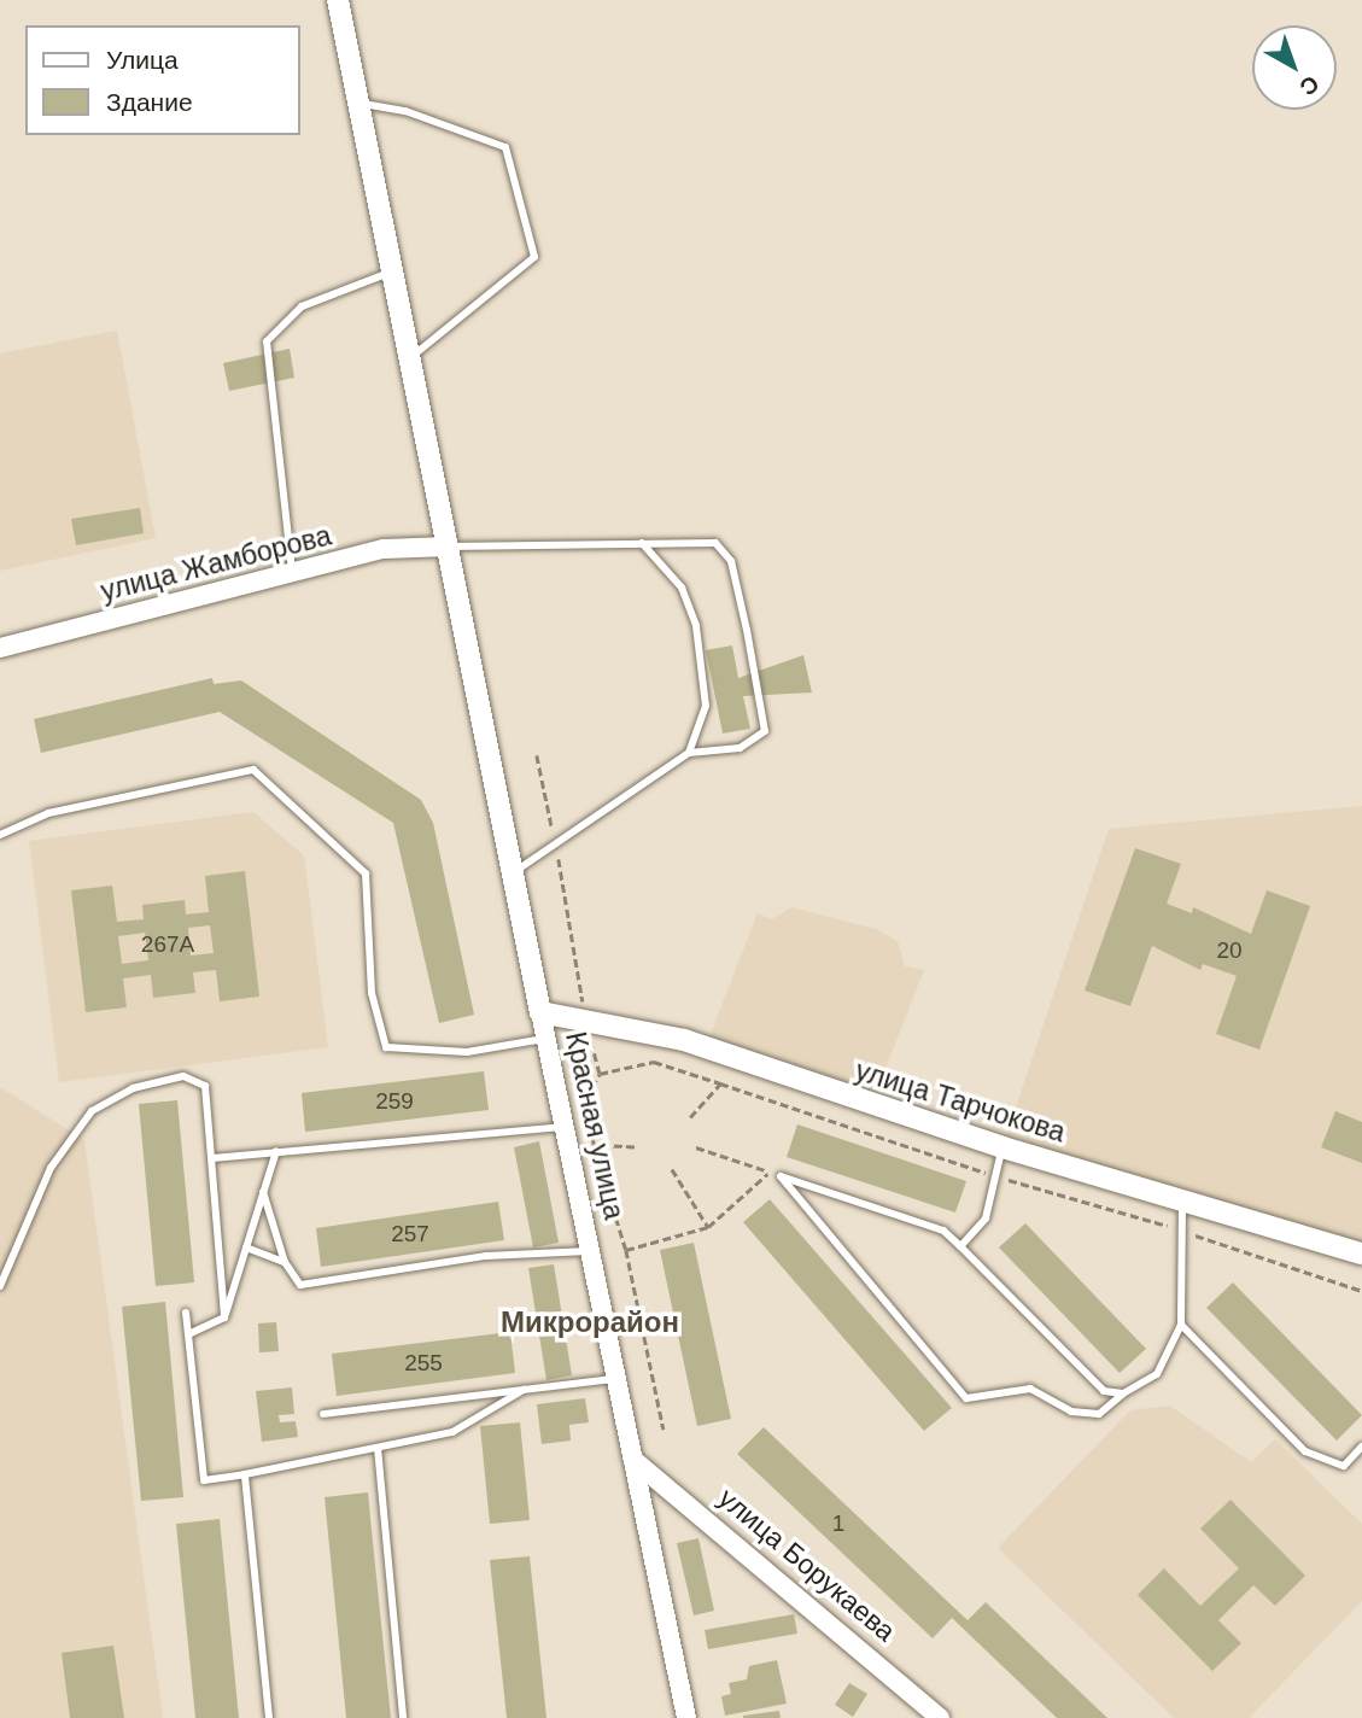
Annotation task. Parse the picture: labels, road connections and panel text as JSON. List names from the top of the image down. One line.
{"streets":{"main road":["улица Тарчокова","Красная улица"],"street":["улица Жамборова","улица Борукаева"]},"crossings":[["улица Жамборова","Красная улица"],["улица Тарчокова","Красная улица"],["Красная улица","улица Борукаева"]],"districts":["Микрорайон"],"house_numbers":["267А","20","259","257","255","1"],"legend":["Улица","Здание"],"north":"bottom right"}
